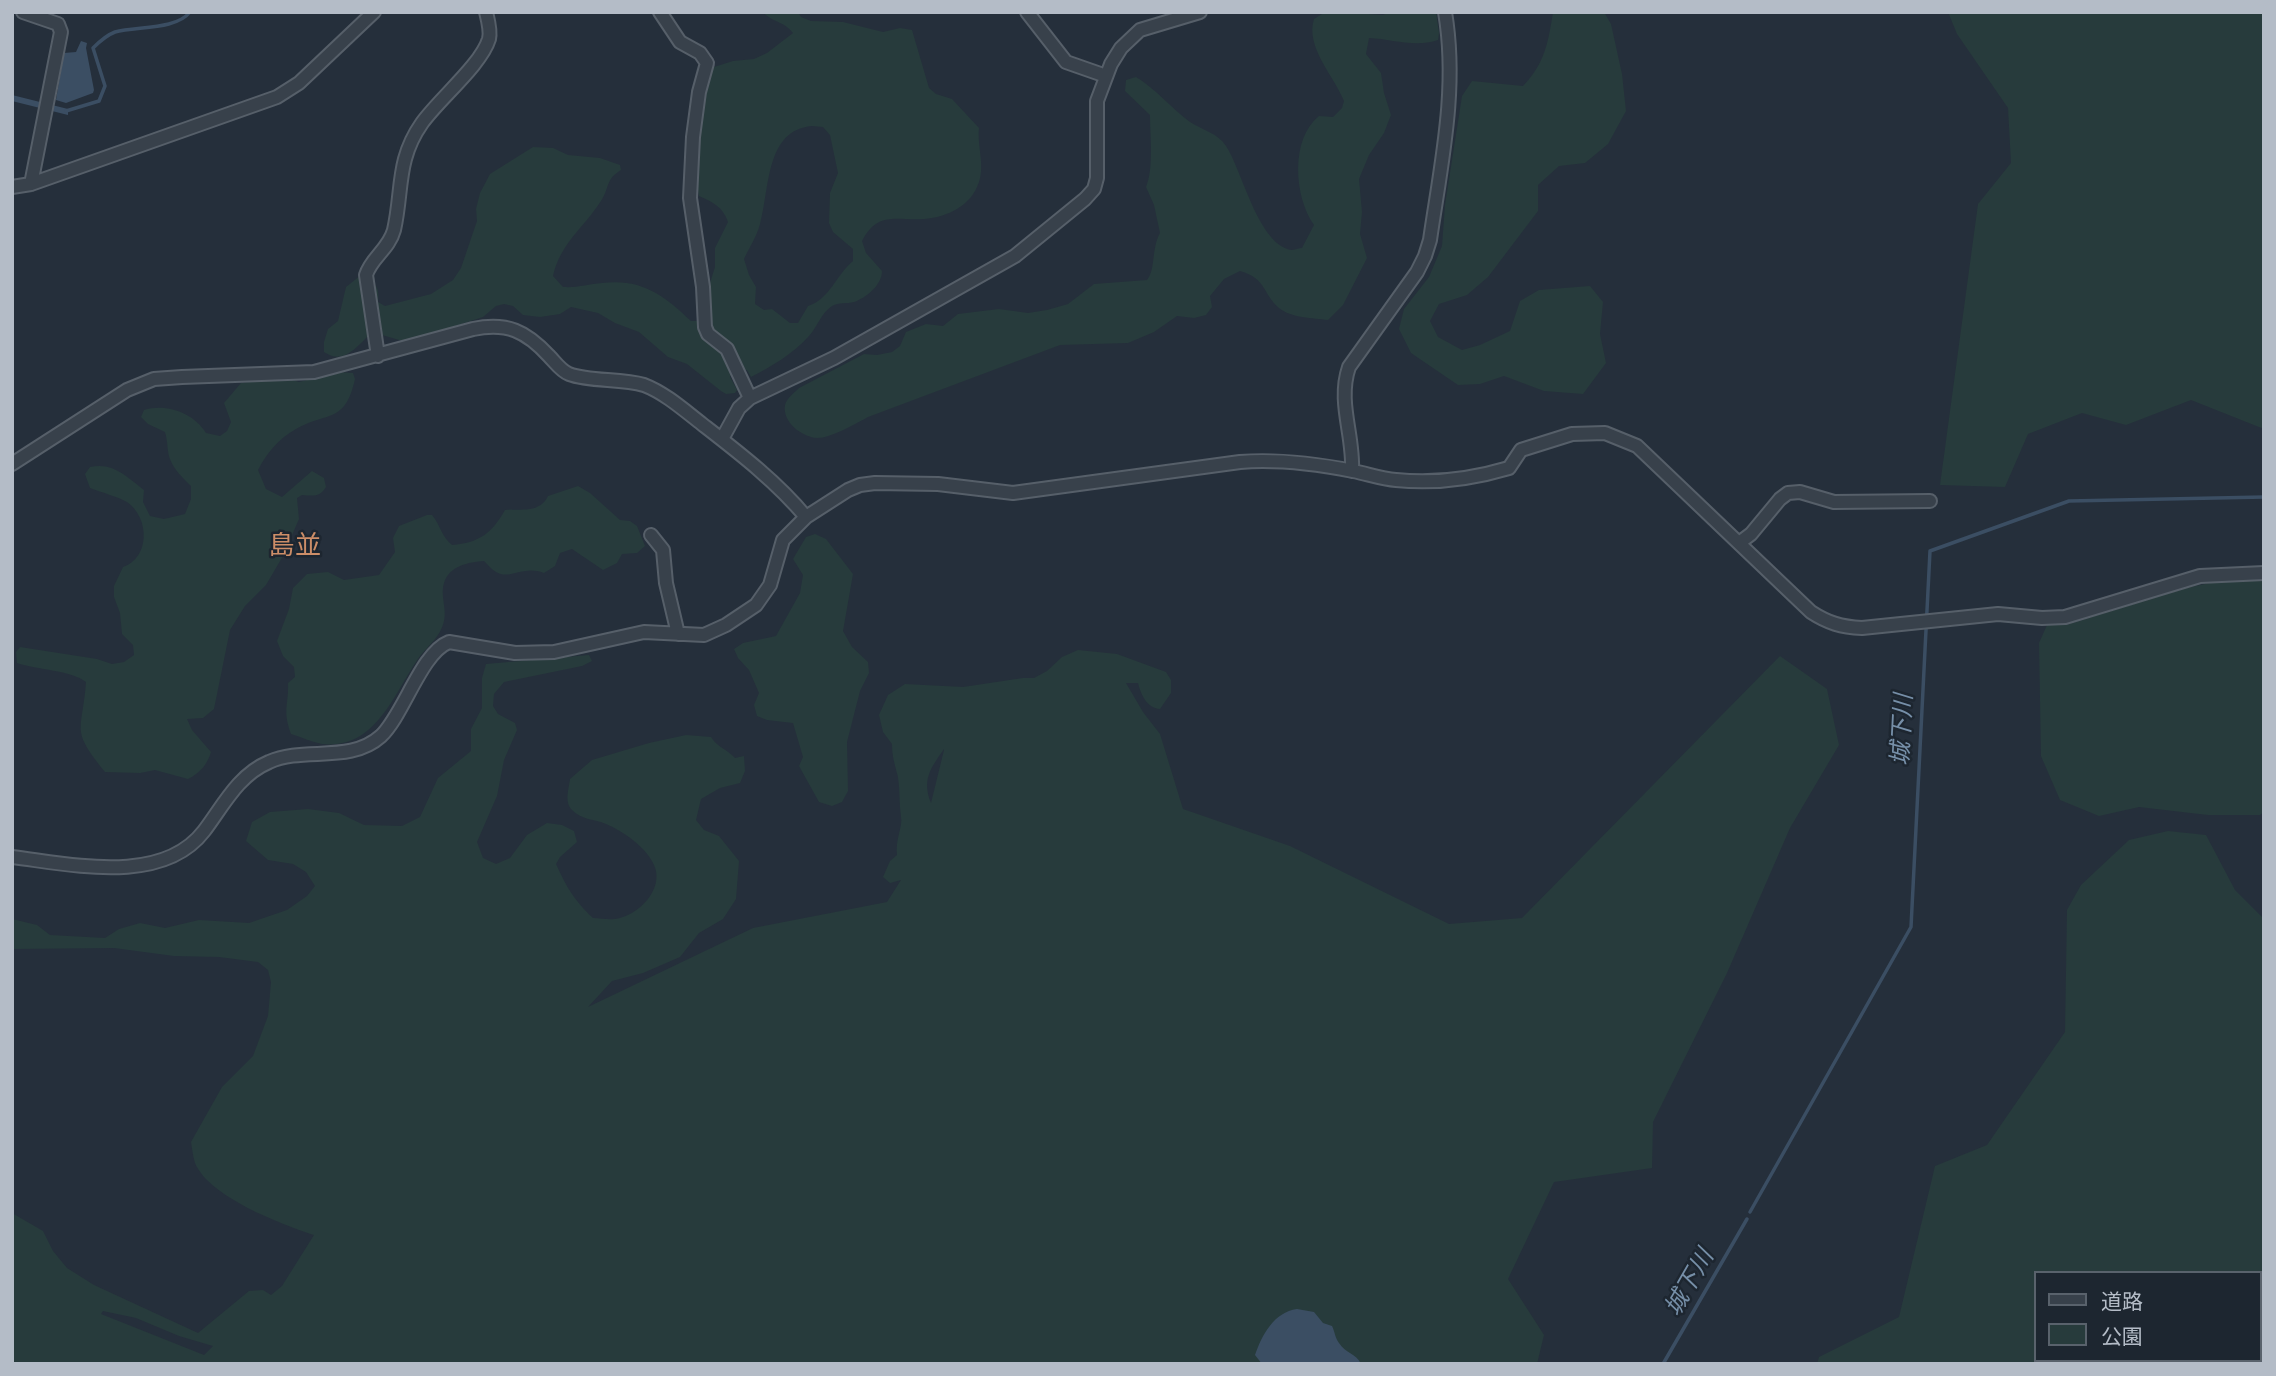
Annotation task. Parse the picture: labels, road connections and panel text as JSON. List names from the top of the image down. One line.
{"districts":["島並"],"water":["城下川"],"legend":["道路","公園"]}
